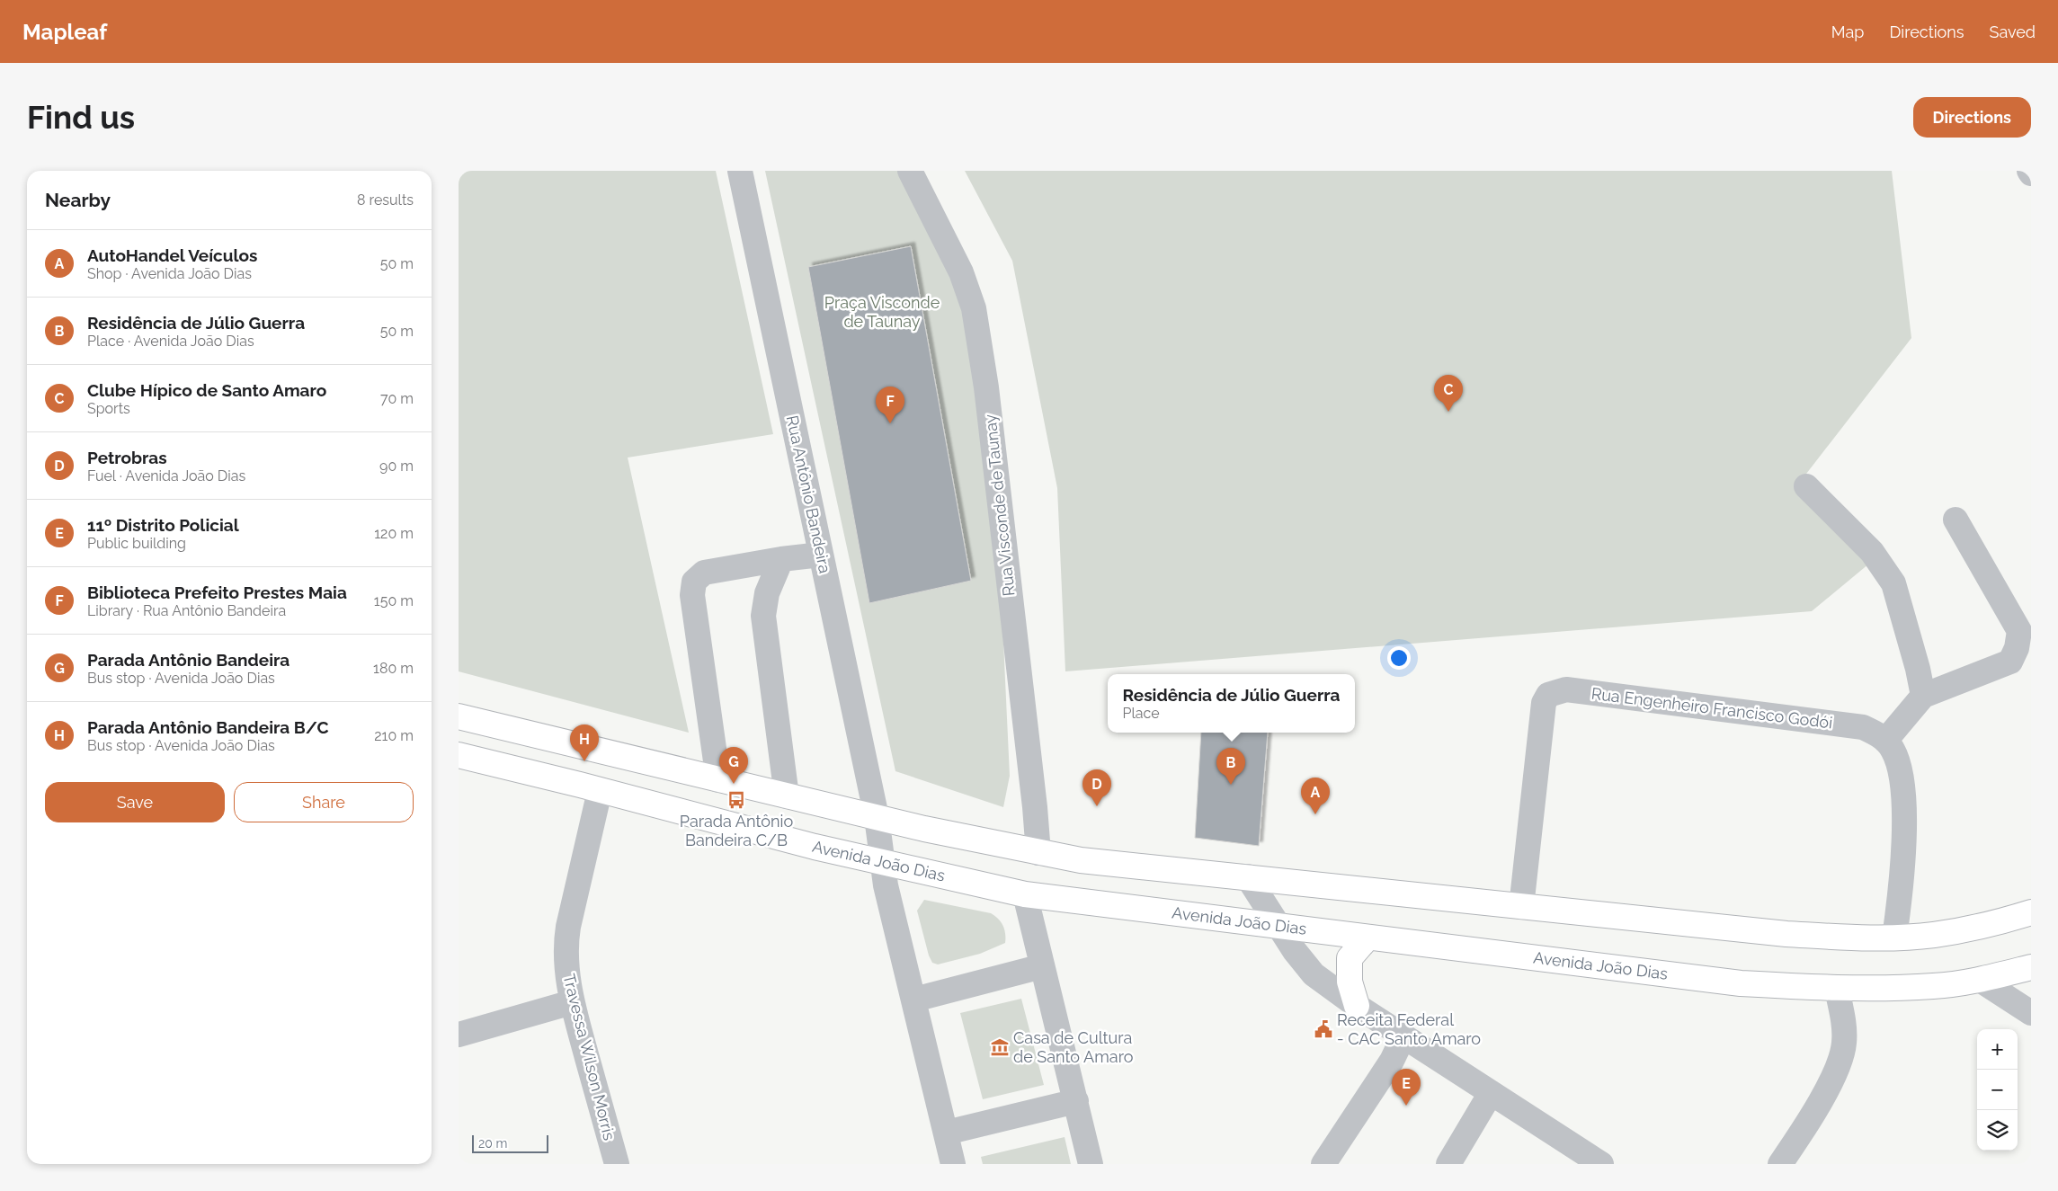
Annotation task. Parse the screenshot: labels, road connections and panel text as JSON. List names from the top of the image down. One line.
{"streets":{"main road":["Avenida João Dias"],"street":["Rua Antônio Bandeira","Rua Visconde de Taunay","Rua Engenheiro Francisco Godói","Travessa Wilson Morris"]},"crossings":[["Rua Antônio Bandeira","Avenida João Dias"],["Avenida João Dias","Travessa Wilson Morris"]],"parks":["Praça Visconde de Taunay"],"places":{"bus stop":["Parada Antônio Bandeira C/B"],"public building":["Receita Federal - CAC Santo Amaro"],"museum":["Casa de Cultura de Santo Amaro"]},"scale_bar":"20 m","page":{"header":"Mapleaf","nav":["Map","Directions","Saved"],"buttons":["Directions",["Save","Share"]],"title":"Find us","heading":["Nearby","8 results"],"list":[{"mark":"A","name":"AutoHandel Veículos","note":"Shop · Avenida João Dias","value":"50 m"},{"mark":"B","name":"Residência de Júlio Guerra","note":"Place · Avenida João Dias","value":"50 m"},{"mark":"C","name":"Clube Hípico de Santo Amaro","note":"Sports","value":"70 m"},{"mark":"D","name":"Petrobras","note":"Fuel · Avenida João Dias","value":"90 m"},{"mark":"E","name":"11º Distrito Policial","note":"Public building","value":"120 m"},{"mark":"F","name":"Biblioteca Prefeito Prestes Maia","note":"Library · Rua Antônio Bandeira","value":"150 m"},{"mark":"G","name":"Parada Antônio Bandeira","note":"Bus stop · Avenida João Dias","value":"180 m"},{"mark":"H","name":"Parada Antônio Bandeira B/C","note":"Bus stop · Avenida João Dias","value":"210 m"}],"pins":["C","F","H","G","B","D","A","E"],"popup":["Residência de Júlio Guerra","Place"],"map_buttons":["+","−"],"scale":"20 m"}}
